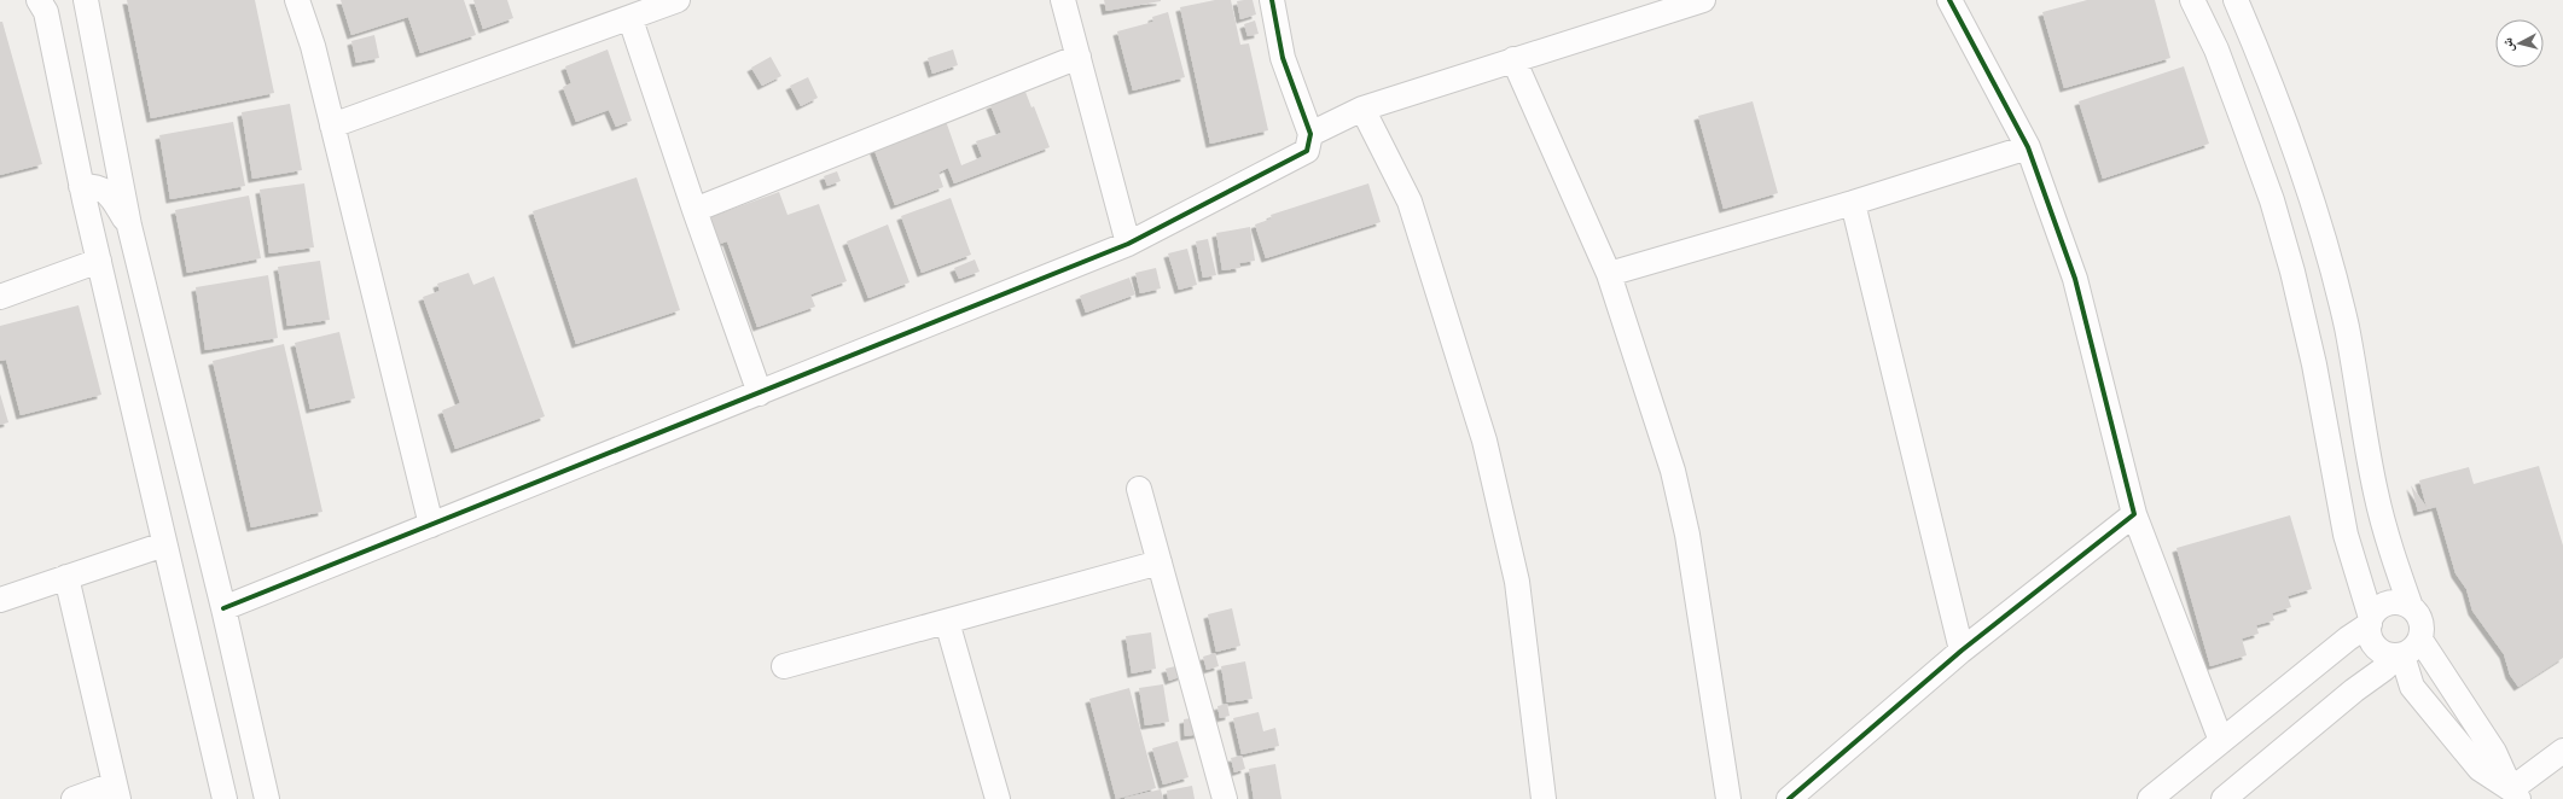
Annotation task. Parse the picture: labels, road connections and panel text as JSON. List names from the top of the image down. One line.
{"north":"left"}
